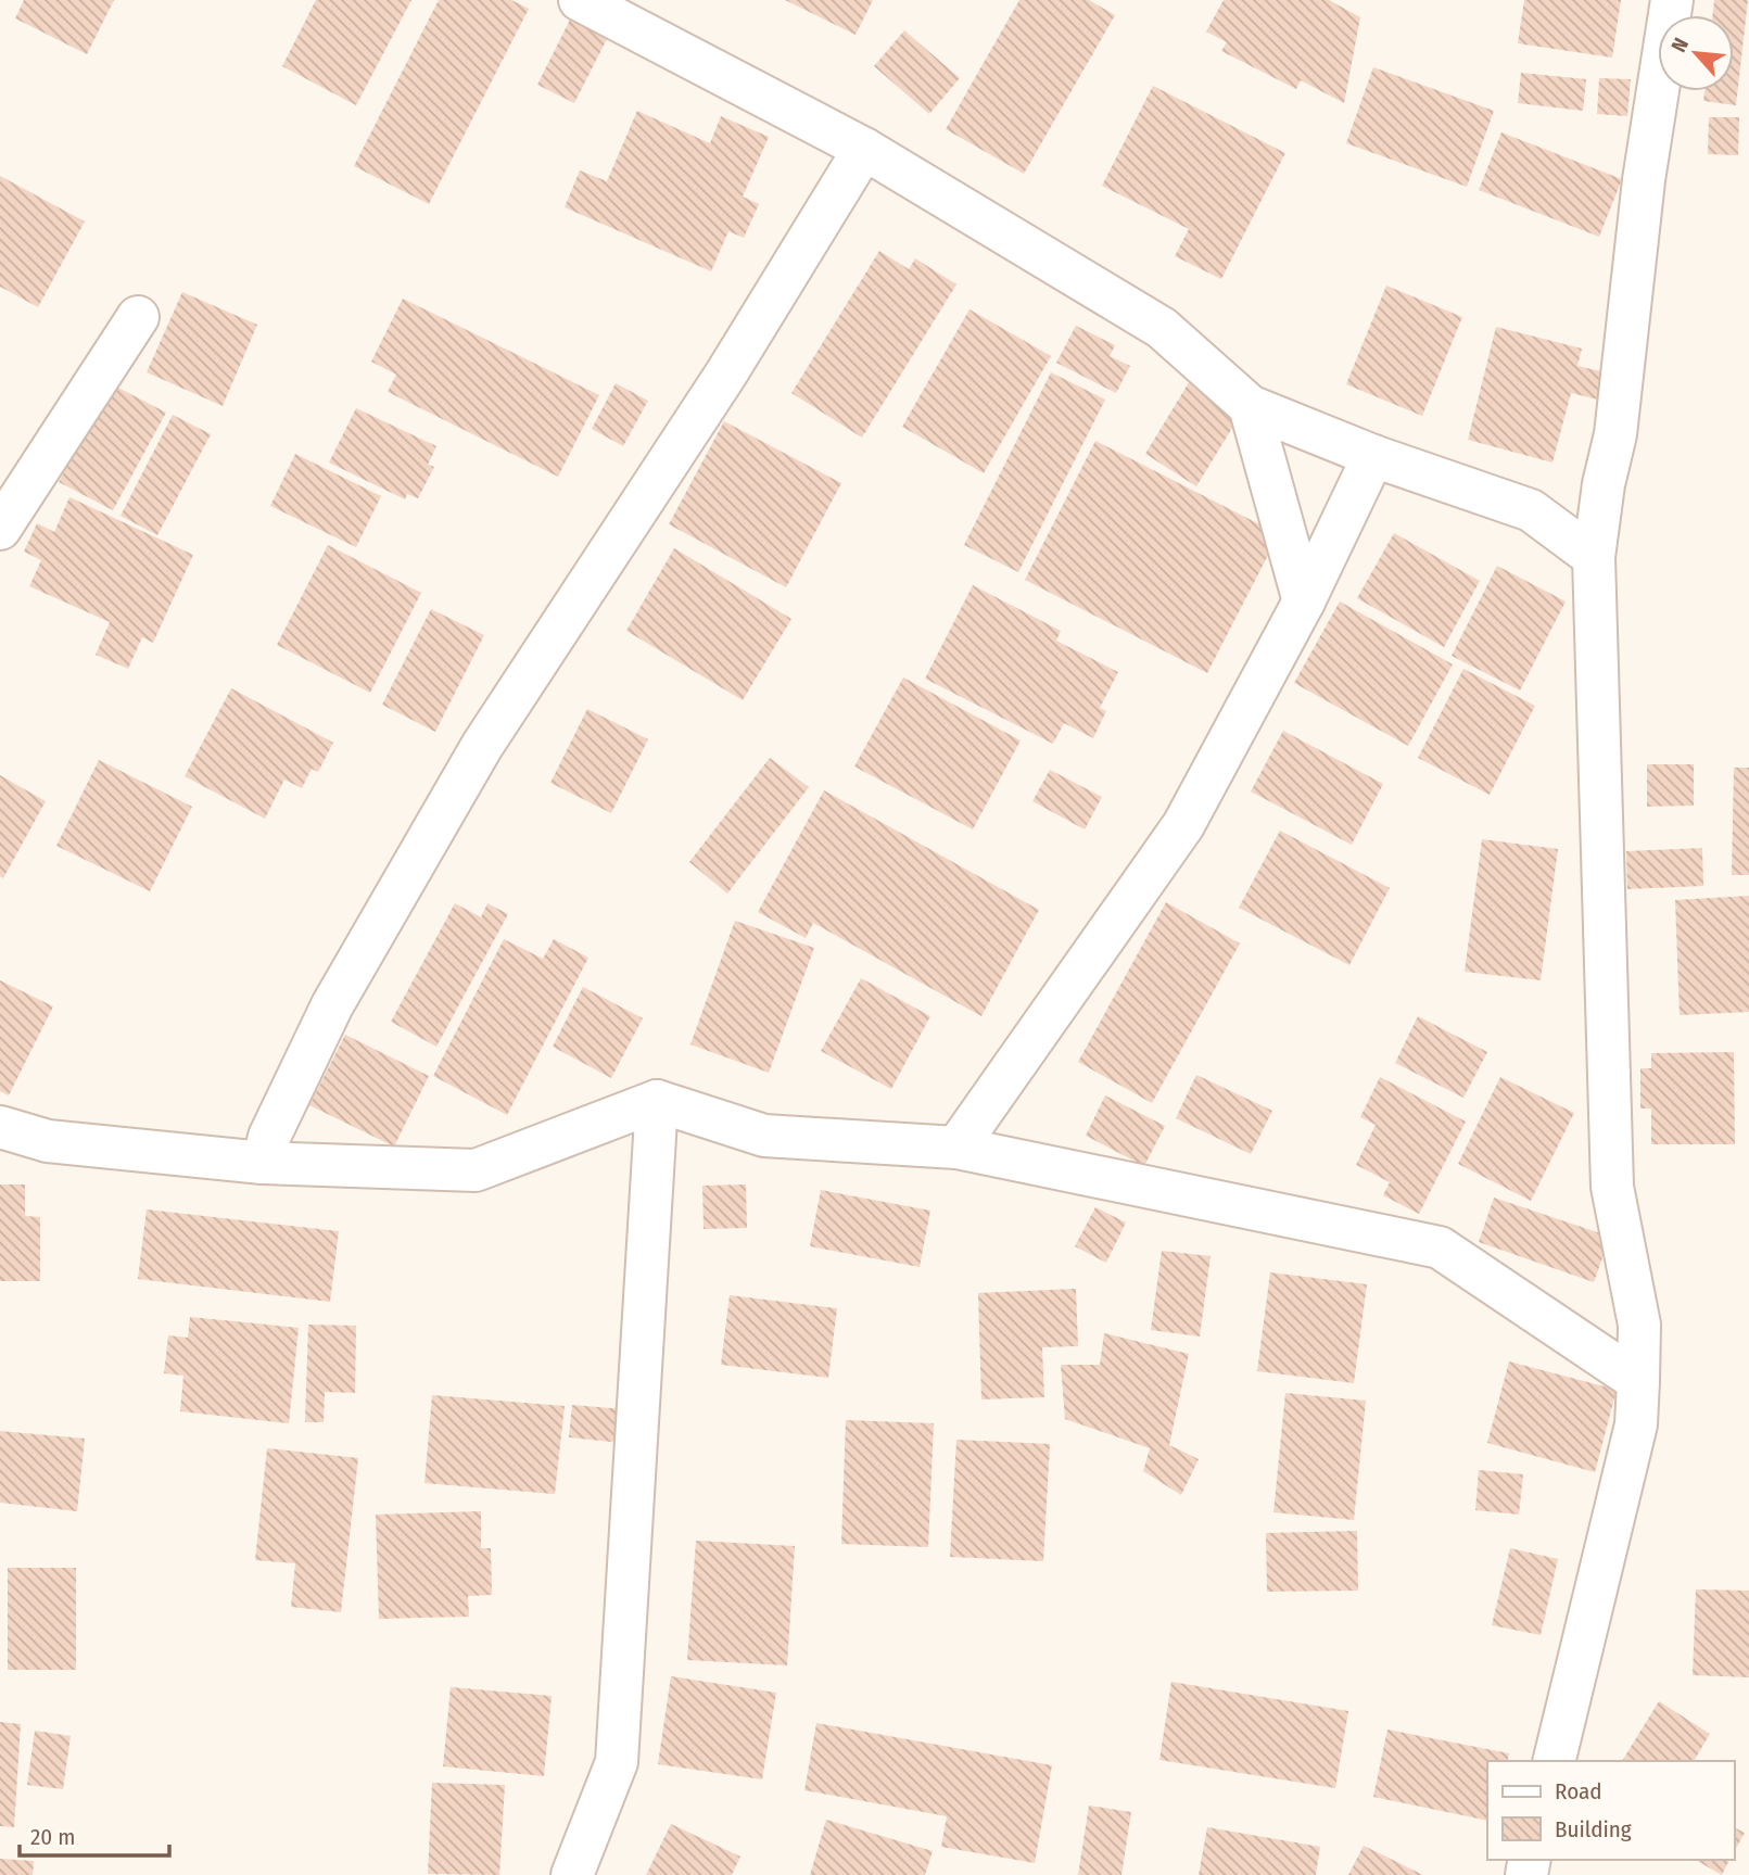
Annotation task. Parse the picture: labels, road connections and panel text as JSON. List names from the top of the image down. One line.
{"legend":["Road","Building"],"scale_bar":"20 m","north":"top left"}
